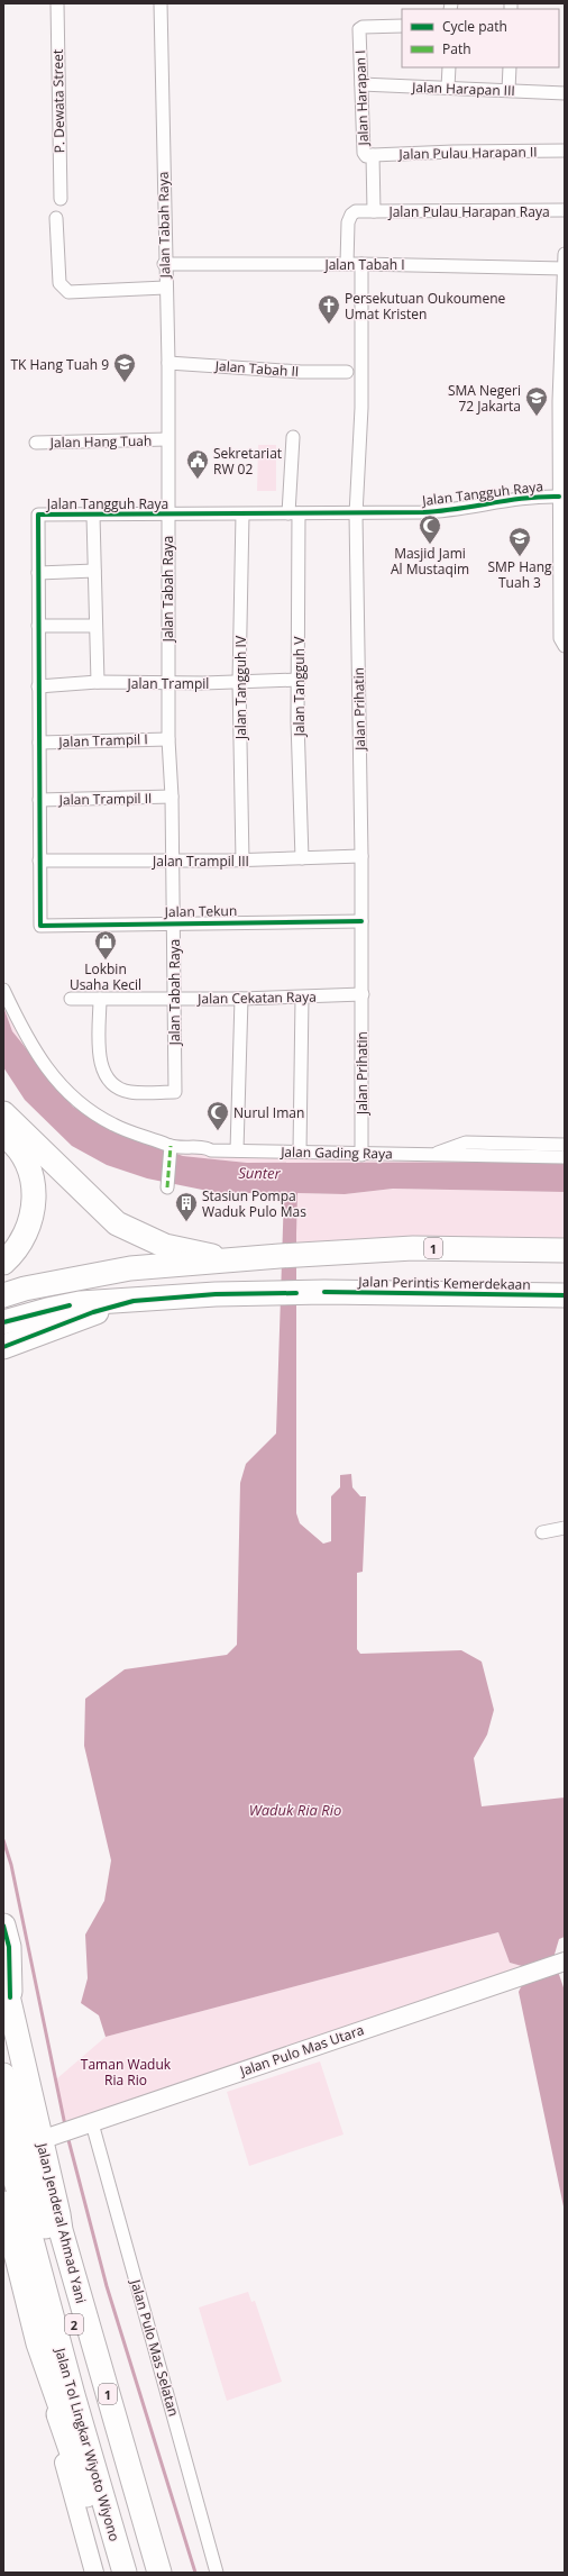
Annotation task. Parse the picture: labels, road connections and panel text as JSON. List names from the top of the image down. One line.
{"streets":{"highway":["1","Jalan Perintis Kemerdekaan","Jalan Jenderal Ahmad Yani","2","Jalan Tol Lingkar Wiyoto Wiyono"],"street":["Jalan Harapan III","Jalan Harapan I","P. Dewata Street","Jalan Pulau Harapan II","Jalan Pulau Harapan Raya","Jalan Tabah Raya","Jalan Tabah I","Jalan Tabah II","Jalan Hang Tuah","Jalan Tangguh Raya","Jalan Trampil","Jalan Tangguh V","Jalan Tangguh IV","Jalan Prihatin","Jalan Trampil I","Jalan Trampil II","Jalan Trampil III","Jalan Tekun","Jalan Cekatan Raya","Jalan Gading Raya","Jalan Pulo Mas Utara","Jalan Pulo Mas Selatan"]},"crossings":[["Jalan Harapan III","Jalan Harapan I"],["Jalan Harapan I","Jalan Pulau Harapan II"],["Jalan Harapan I","Jalan Pulau Harapan Raya"],["Jalan Tabah Raya","Jalan Tabah I"],["Jalan Tabah Raya","Jalan Tabah II"],["Jalan Tabah Raya","Jalan Hang Tuah"],["Jalan Tabah Raya","Jalan Tangguh Raya"],["Jalan Tabah Raya","Jalan Trampil"],["Jalan Tabah Raya","Jalan Trampil I"],["Jalan Tabah Raya","Jalan Trampil II"],["Jalan Tabah Raya","Jalan Trampil III"],["Jalan Tabah Raya","Jalan Tekun"],["Jalan Tabah Raya","Jalan Cekatan Raya"],["Jalan Tabah I","Jalan Prihatin"],["Jalan Tangguh Raya","Jalan Trampil"],["Jalan Tangguh Raya","Jalan Tangguh V"],["Jalan Tangguh Raya","Jalan Tangguh IV"],["Jalan Tangguh Raya","Jalan Prihatin"],["Jalan Tangguh Raya","Jalan Trampil I"],["Jalan Tangguh Raya","Jalan Trampil II"],["Jalan Tangguh Raya","Jalan Trampil III"],["Jalan Tangguh Raya","Jalan Tekun"],["Jalan Trampil","Jalan Tangguh V"],["Jalan Trampil","Jalan Tangguh IV"],["Jalan Tangguh V","Jalan Trampil III"],["Jalan Tangguh IV","Jalan Trampil III"],["Jalan Prihatin","Jalan Trampil III"],["Jalan Prihatin","Jalan Tekun"],["Jalan Prihatin","Jalan Cekatan Raya"],["Jalan Prihatin","Jalan Gading Raya"],["Jalan Pulo Mas Utara","Jalan Jenderal Ahmad Yani"],["Jalan Pulo Mas Utara","Jalan Pulo Mas Selatan"]],"water":["Sunter","Waduk Ria Rio"],"parks":["Taman Waduk Ria Rio"],"places":{"church":["Persekutuan Oukoumene Umat Kristen"],"school or university":["TK Hang Tuah 9","SMA Negeri 72 Jakarta","SMP Hang Tuah 3"],"public building":["Sekretariat RW 02"],"mosque":["Masjid Jami Al Mustaqim","Nurul Iman"],"shop":["Lokbin Usaha Kecil"],"building":["Stasiun Pompa Waduk Pulo Mas"]},"legend":["Cycle path","Path"]}
